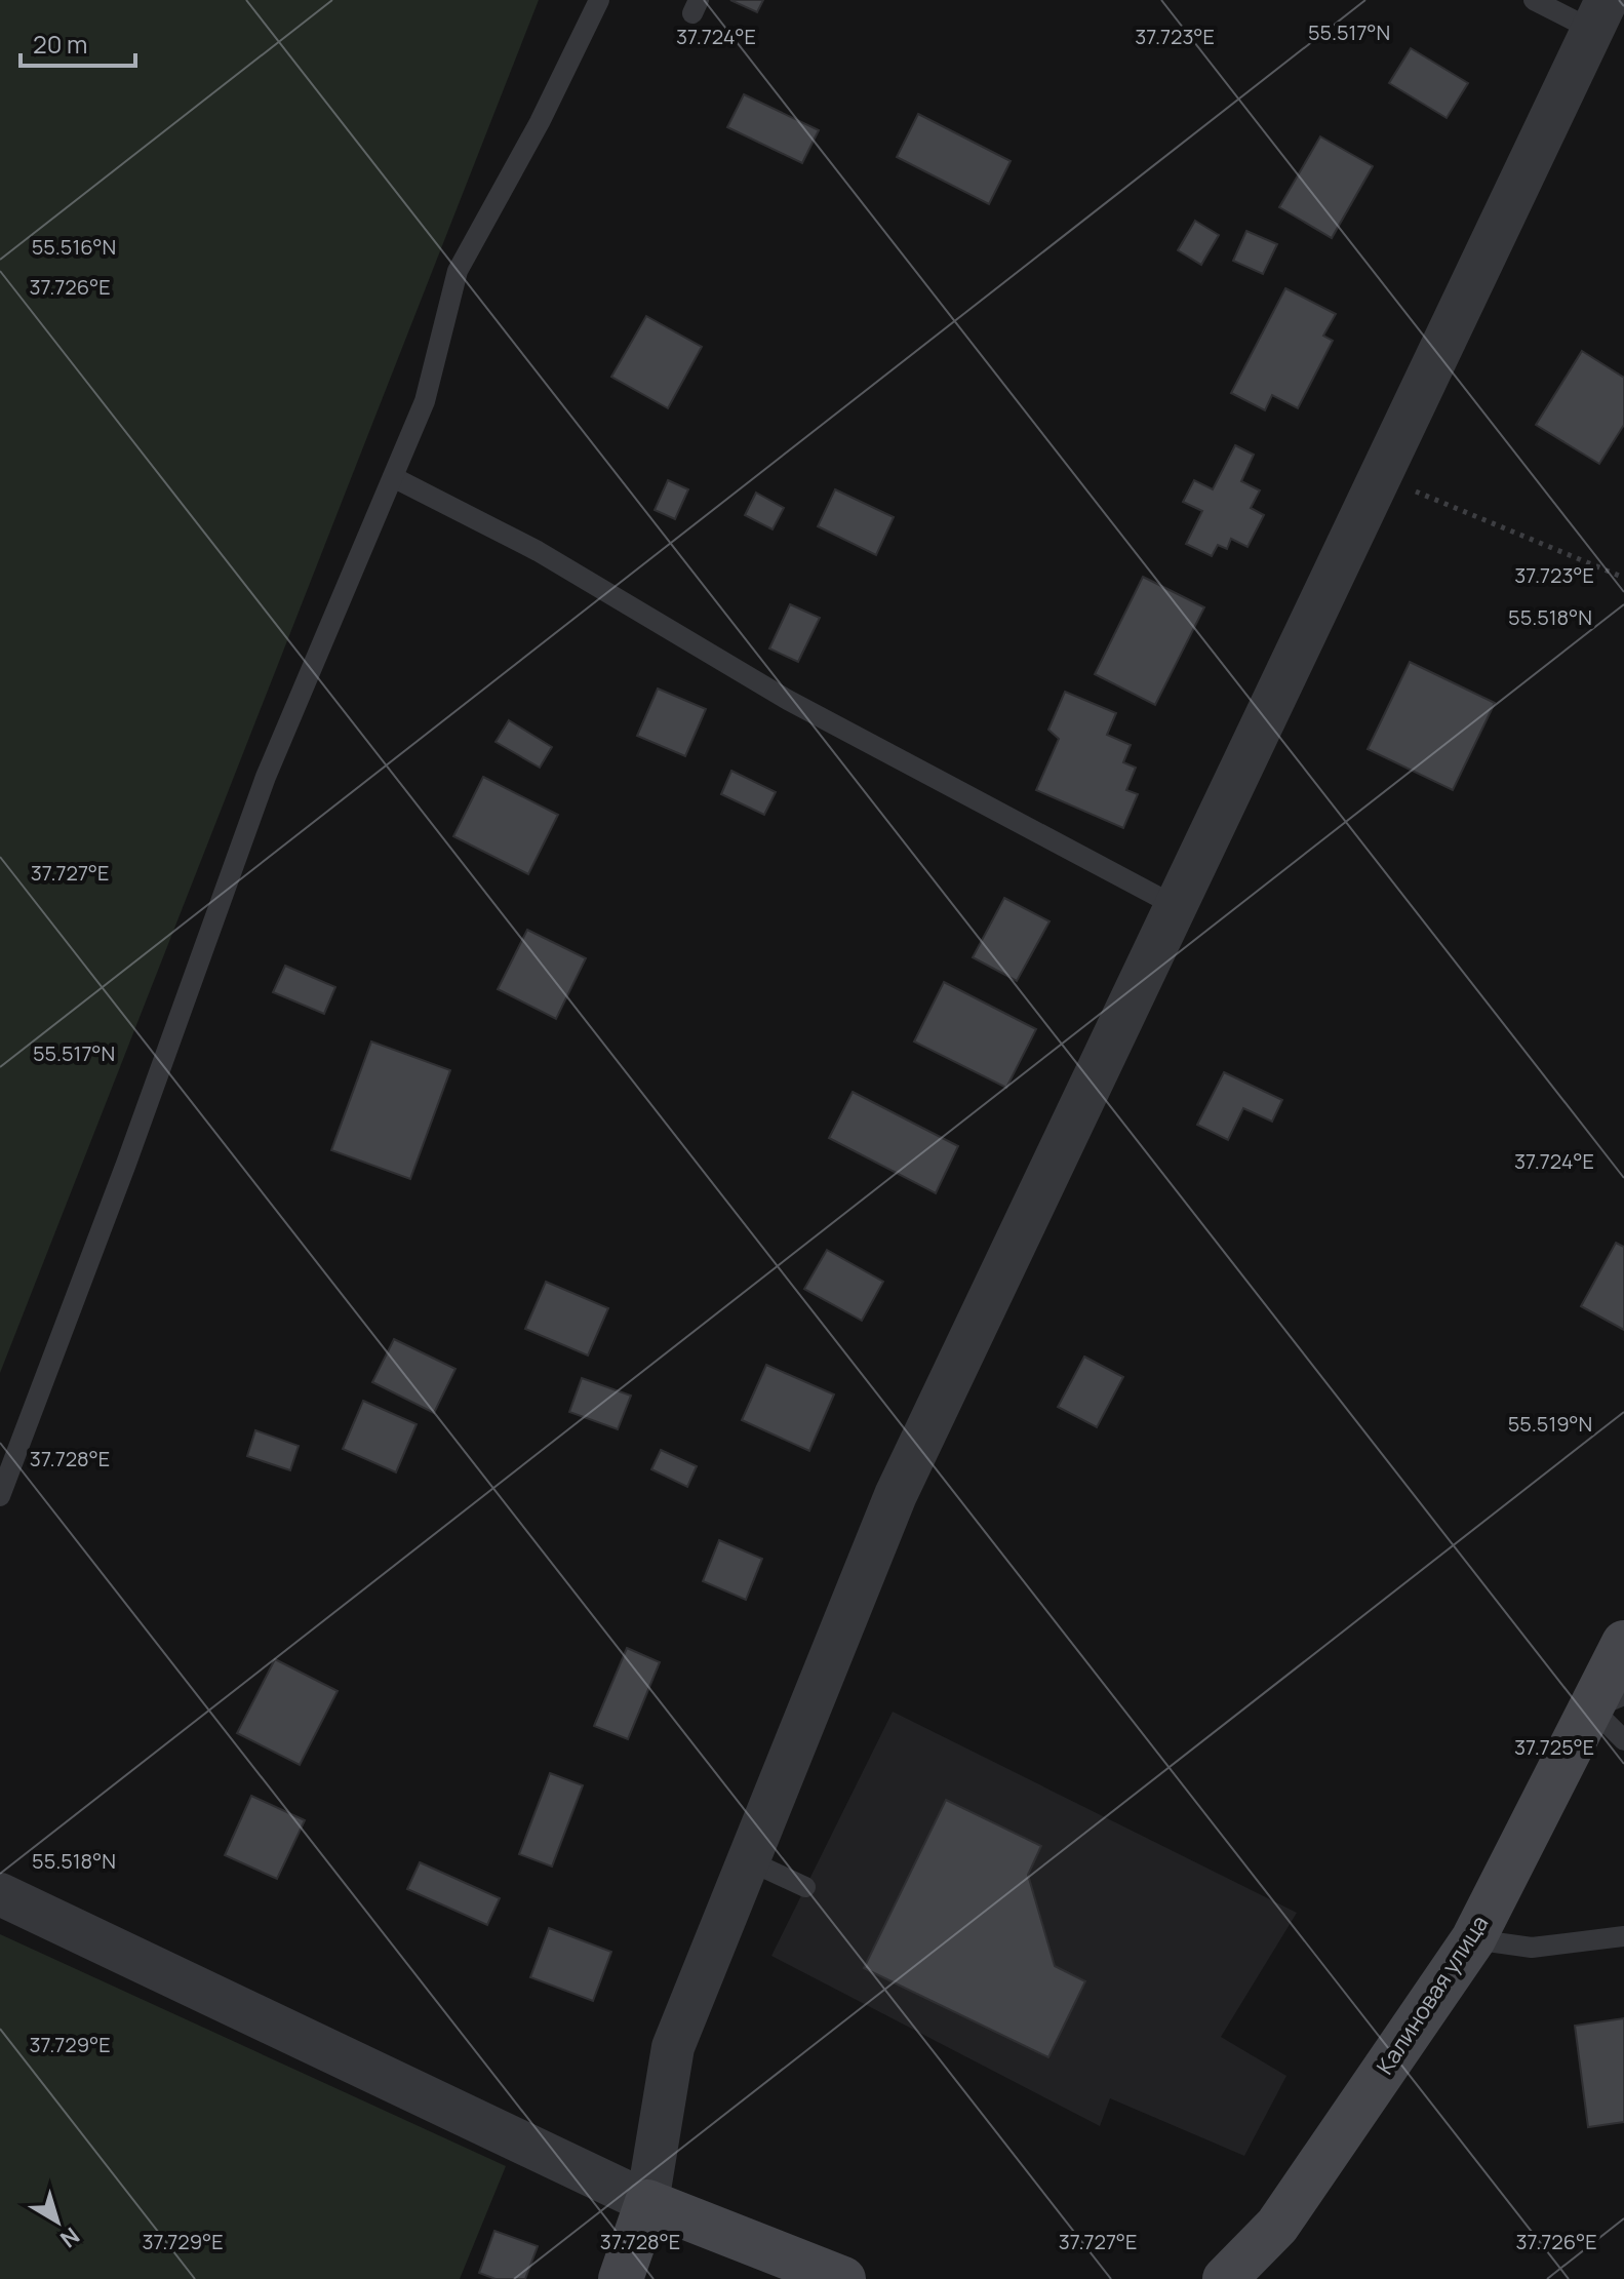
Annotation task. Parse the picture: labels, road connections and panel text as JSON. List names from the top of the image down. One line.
{"streets":{"street":["Калиновая улица"]},"scale_bar":"20 m","north":"bottom right","coordinates":["55.517°N","37.724°E","37.723°E","55.516°N","37.726°E","55.518°N","37.727°E","55.519°N","37.728°E","37.725°E","37.729°E"]}
